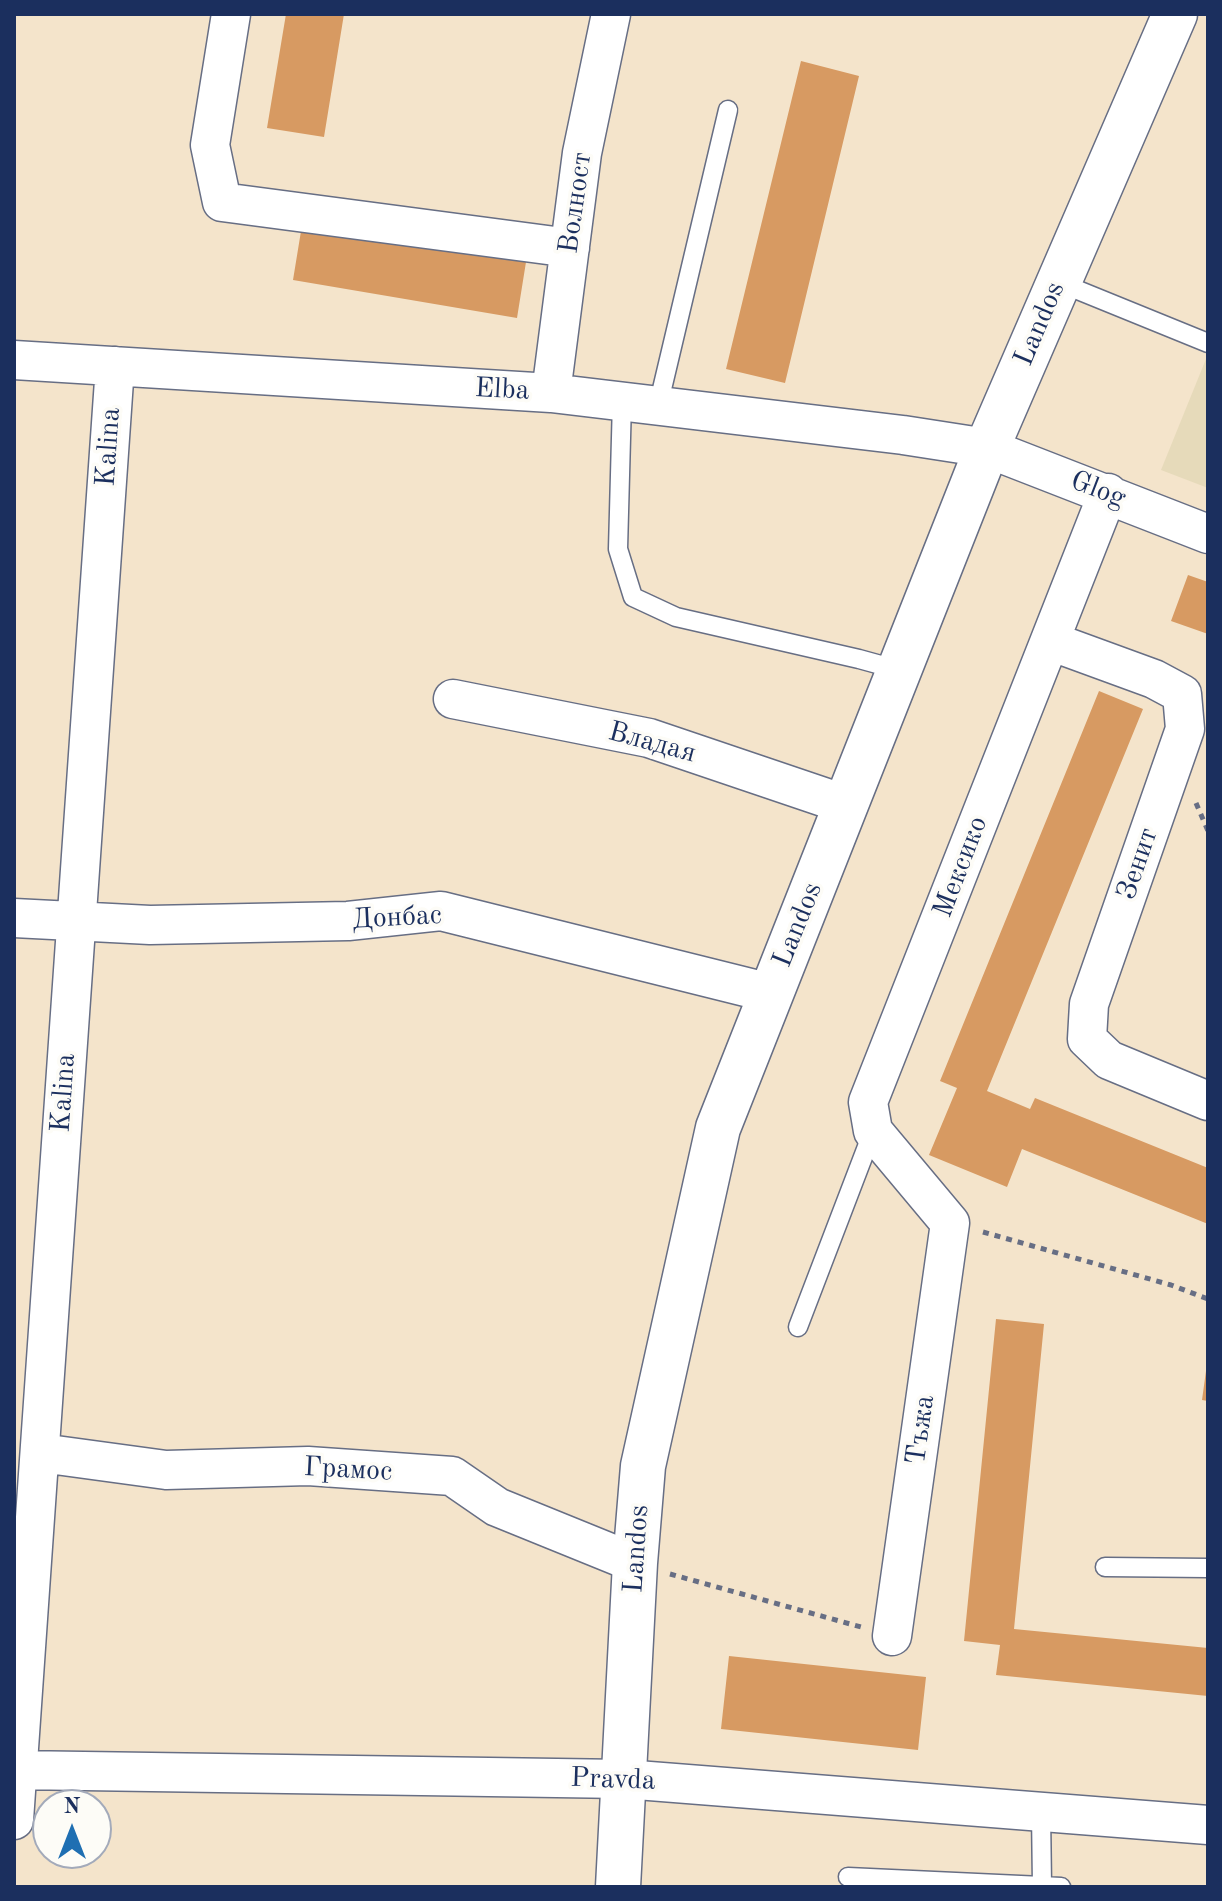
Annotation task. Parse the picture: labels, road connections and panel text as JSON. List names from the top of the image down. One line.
{"streets":{"street":["Волност","Landos","Elba","Kalina","Glog","Владая","Зенит","Мексико","Донбас","Тъжа","Грамос","Pravda"]},"crossings":[["Волност","Elba"],["Landos","Elba"],["Landos","Glog"],["Landos","Владая"],["Landos","Донбас"],["Landos","Грамос"],["Landos","Pravda"],["Elba","Kalina"],["Elba","Glog"],["Kalina","Донбас"],["Kalina","Грамос"],["Kalina","Pravda"],["Glog","Мексико"],["Зенит","Мексико"]],"north":"top"}
